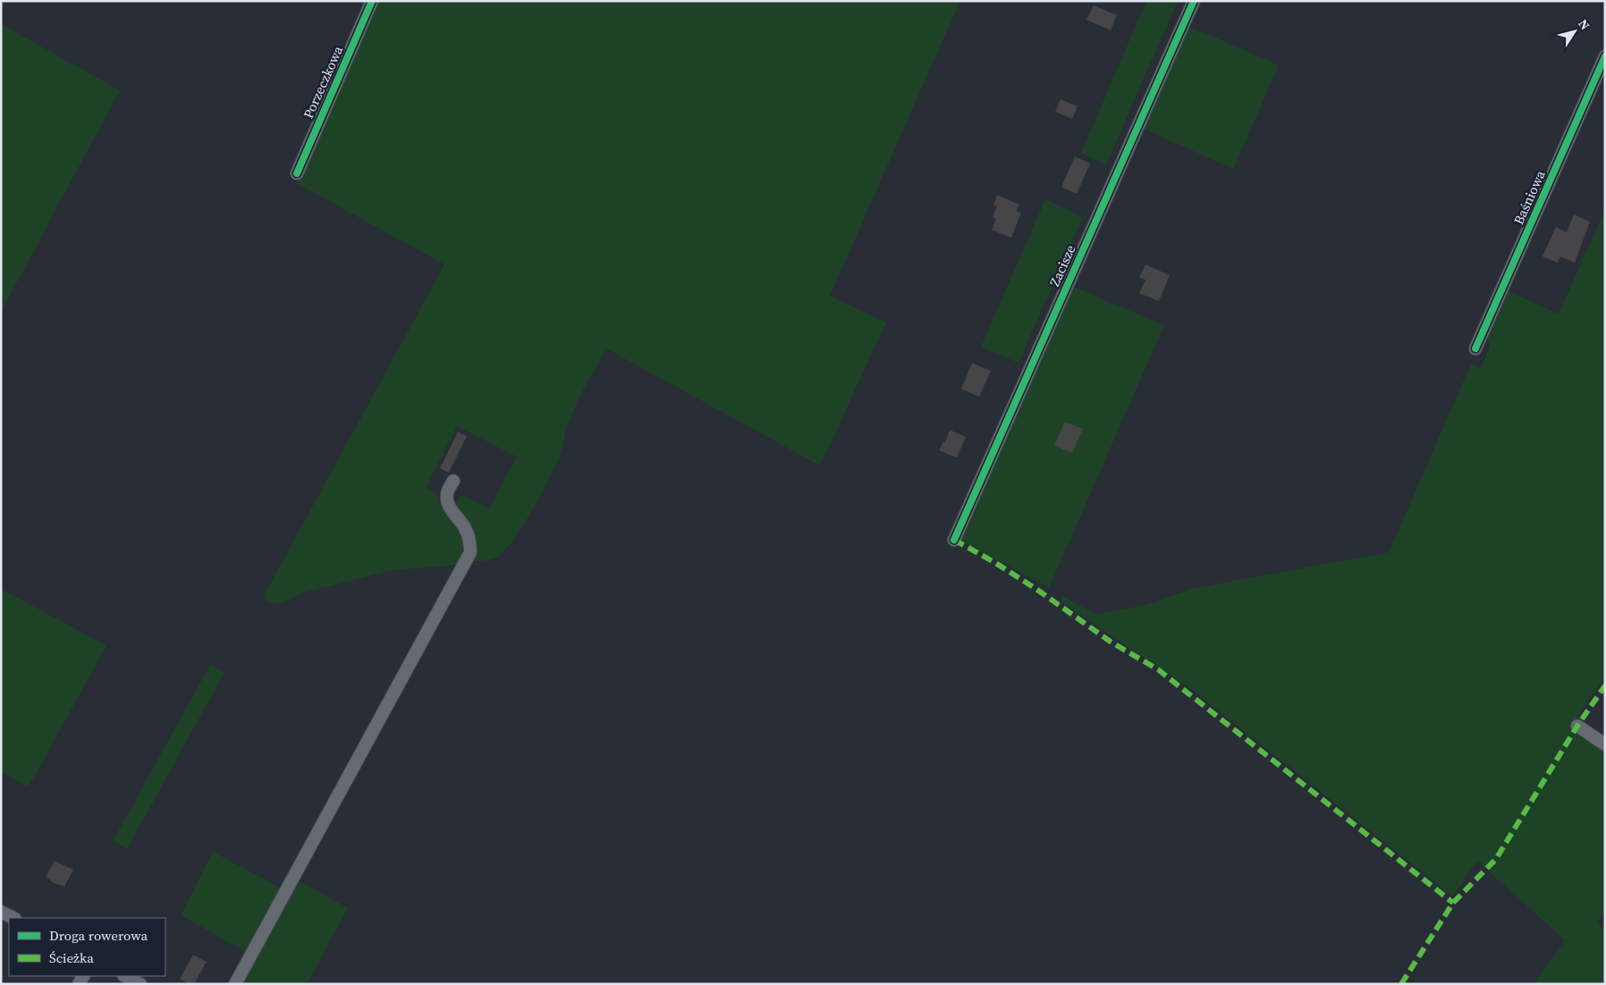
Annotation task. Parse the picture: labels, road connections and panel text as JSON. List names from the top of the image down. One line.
{"streets":{"street":["Porzeczkowa","Baśniowa","Zacisze"]},"legend":["Droga rowerowa","Ścieżka"],"north":"top right"}
